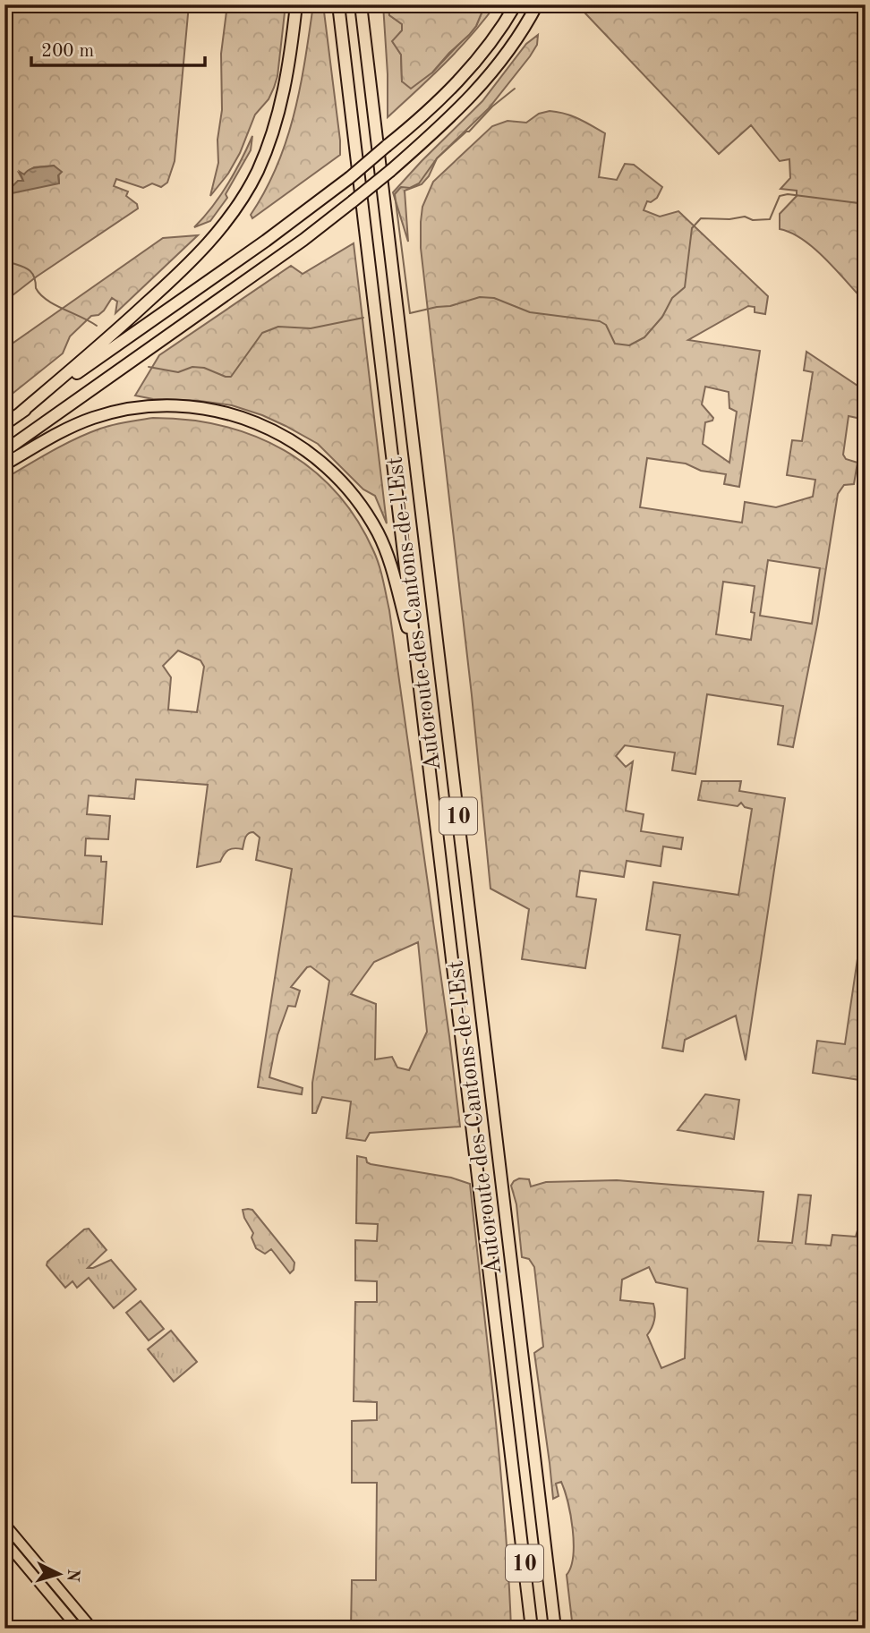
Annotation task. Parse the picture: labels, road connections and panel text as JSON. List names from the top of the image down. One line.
{"streets":{"highway":["Autoroute des Cantons-de-l'Est","10"]},"scale_bar":"200 m","north":"right"}
